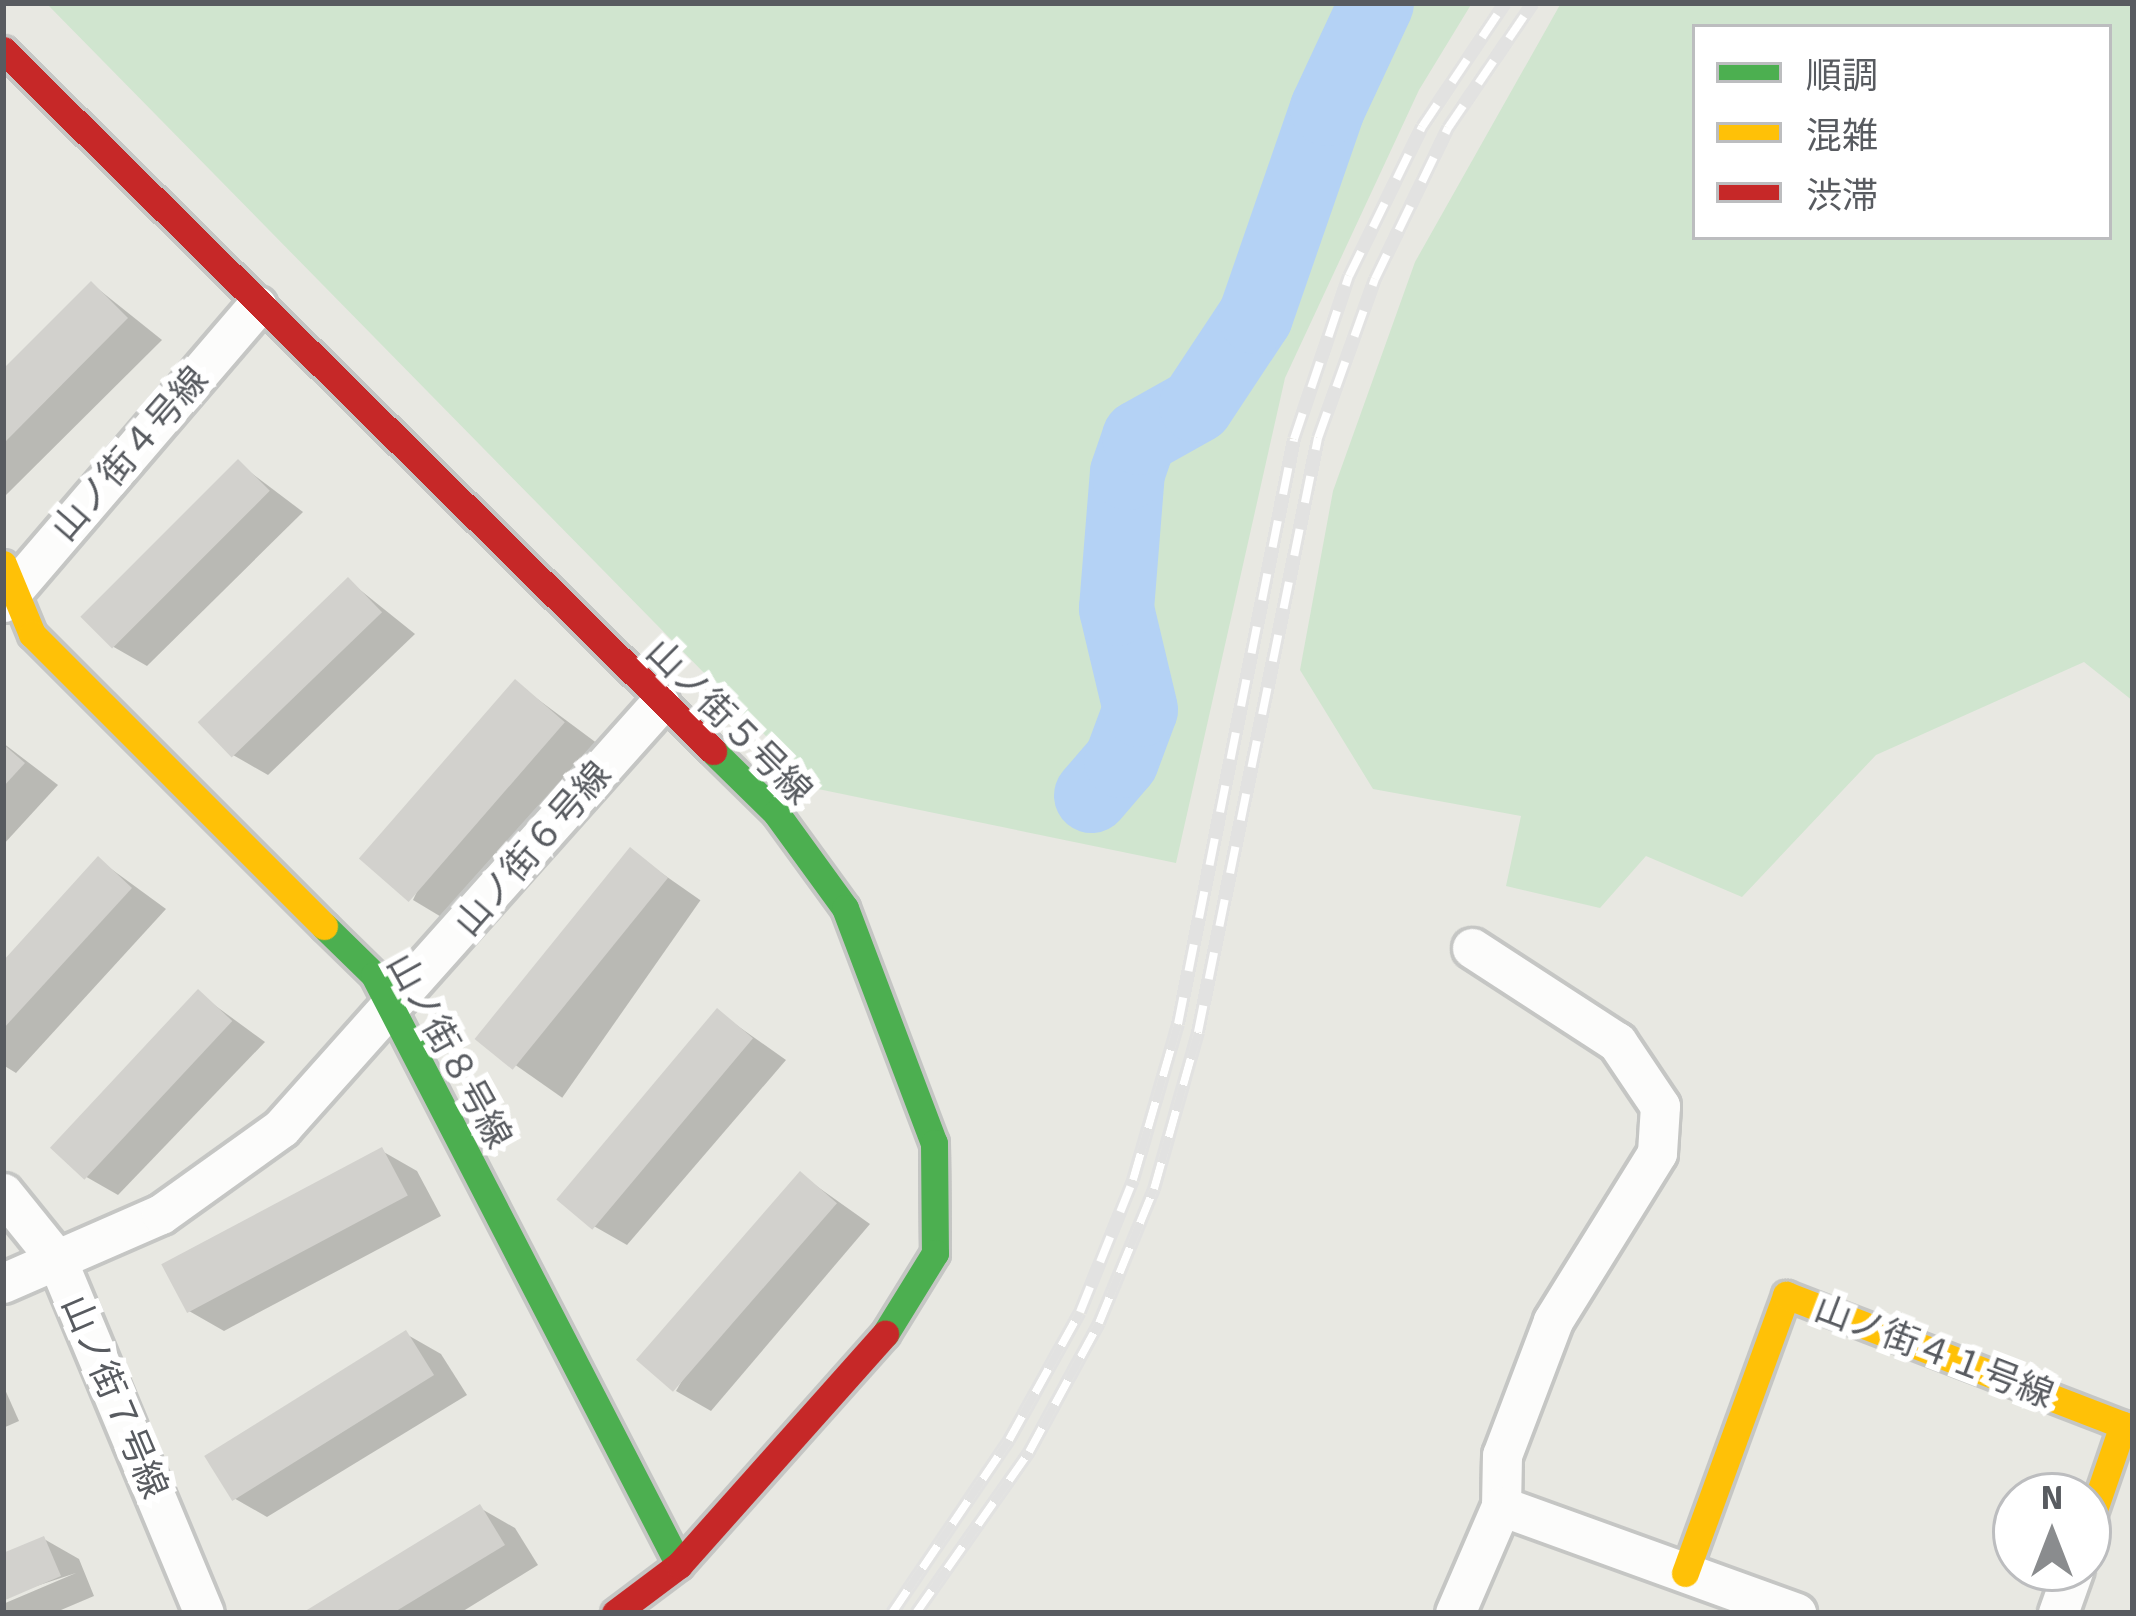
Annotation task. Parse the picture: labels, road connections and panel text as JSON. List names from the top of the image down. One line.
{"streets":{"street":["山ノ街４号線","山ノ街５号線","山ノ街６号線","山ノ街８号線","山ノ街４１号線","山ノ街７号線"]},"crossings":[["山ノ街４号線","山ノ街５号線"],["山ノ街４号線","山ノ街８号線"],["山ノ街５号線","山ノ街６号線"],["山ノ街５号線","山ノ街８号線"],["山ノ街６号線","山ノ街８号線"],["山ノ街６号線","山ノ街７号線"]],"legend":["順調","混雑","渋滞"],"north":"top"}
